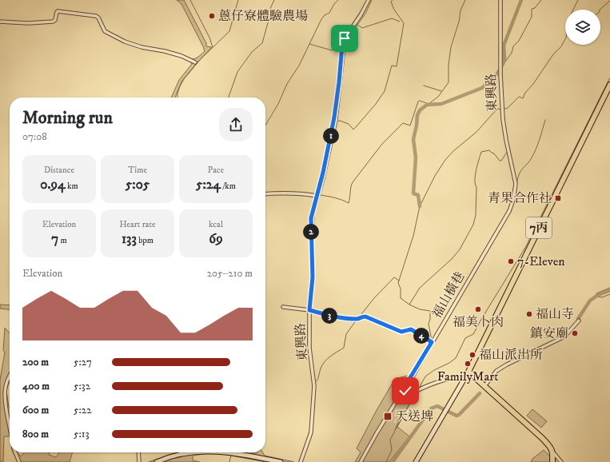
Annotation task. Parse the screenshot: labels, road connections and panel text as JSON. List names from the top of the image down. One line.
{"streets":{"main road":["7丙"],"street":["東興路","福山橫巷"]},"crossings":[["東興路","福山橫巷"]],"places":{"other":["蔥仔寮體驗農場","7-Eleven","福美卜肉","福山寺","鎮安廟","福山派出所","FamilyMart"],"transit":["青果合作社","天送埤"]},"page":{"heading":["Morning run","07:08"],"pins":["1","2","3","4"],"stats":[["Distance","0.94 km"],["Time","5:05"],["Pace","5:24 /km"],["Elevation","7 m"],["Heart rate","133 bpm"],["kcal","69"]],"chart":["Elevation","205–210 m"],"list":[{"name":"200 m","note":"5:27"},{"name":"400 m","note":"5:32"},{"name":"600 m","note":"5:22"},{"name":"800 m","note":"5:13"}]}}
